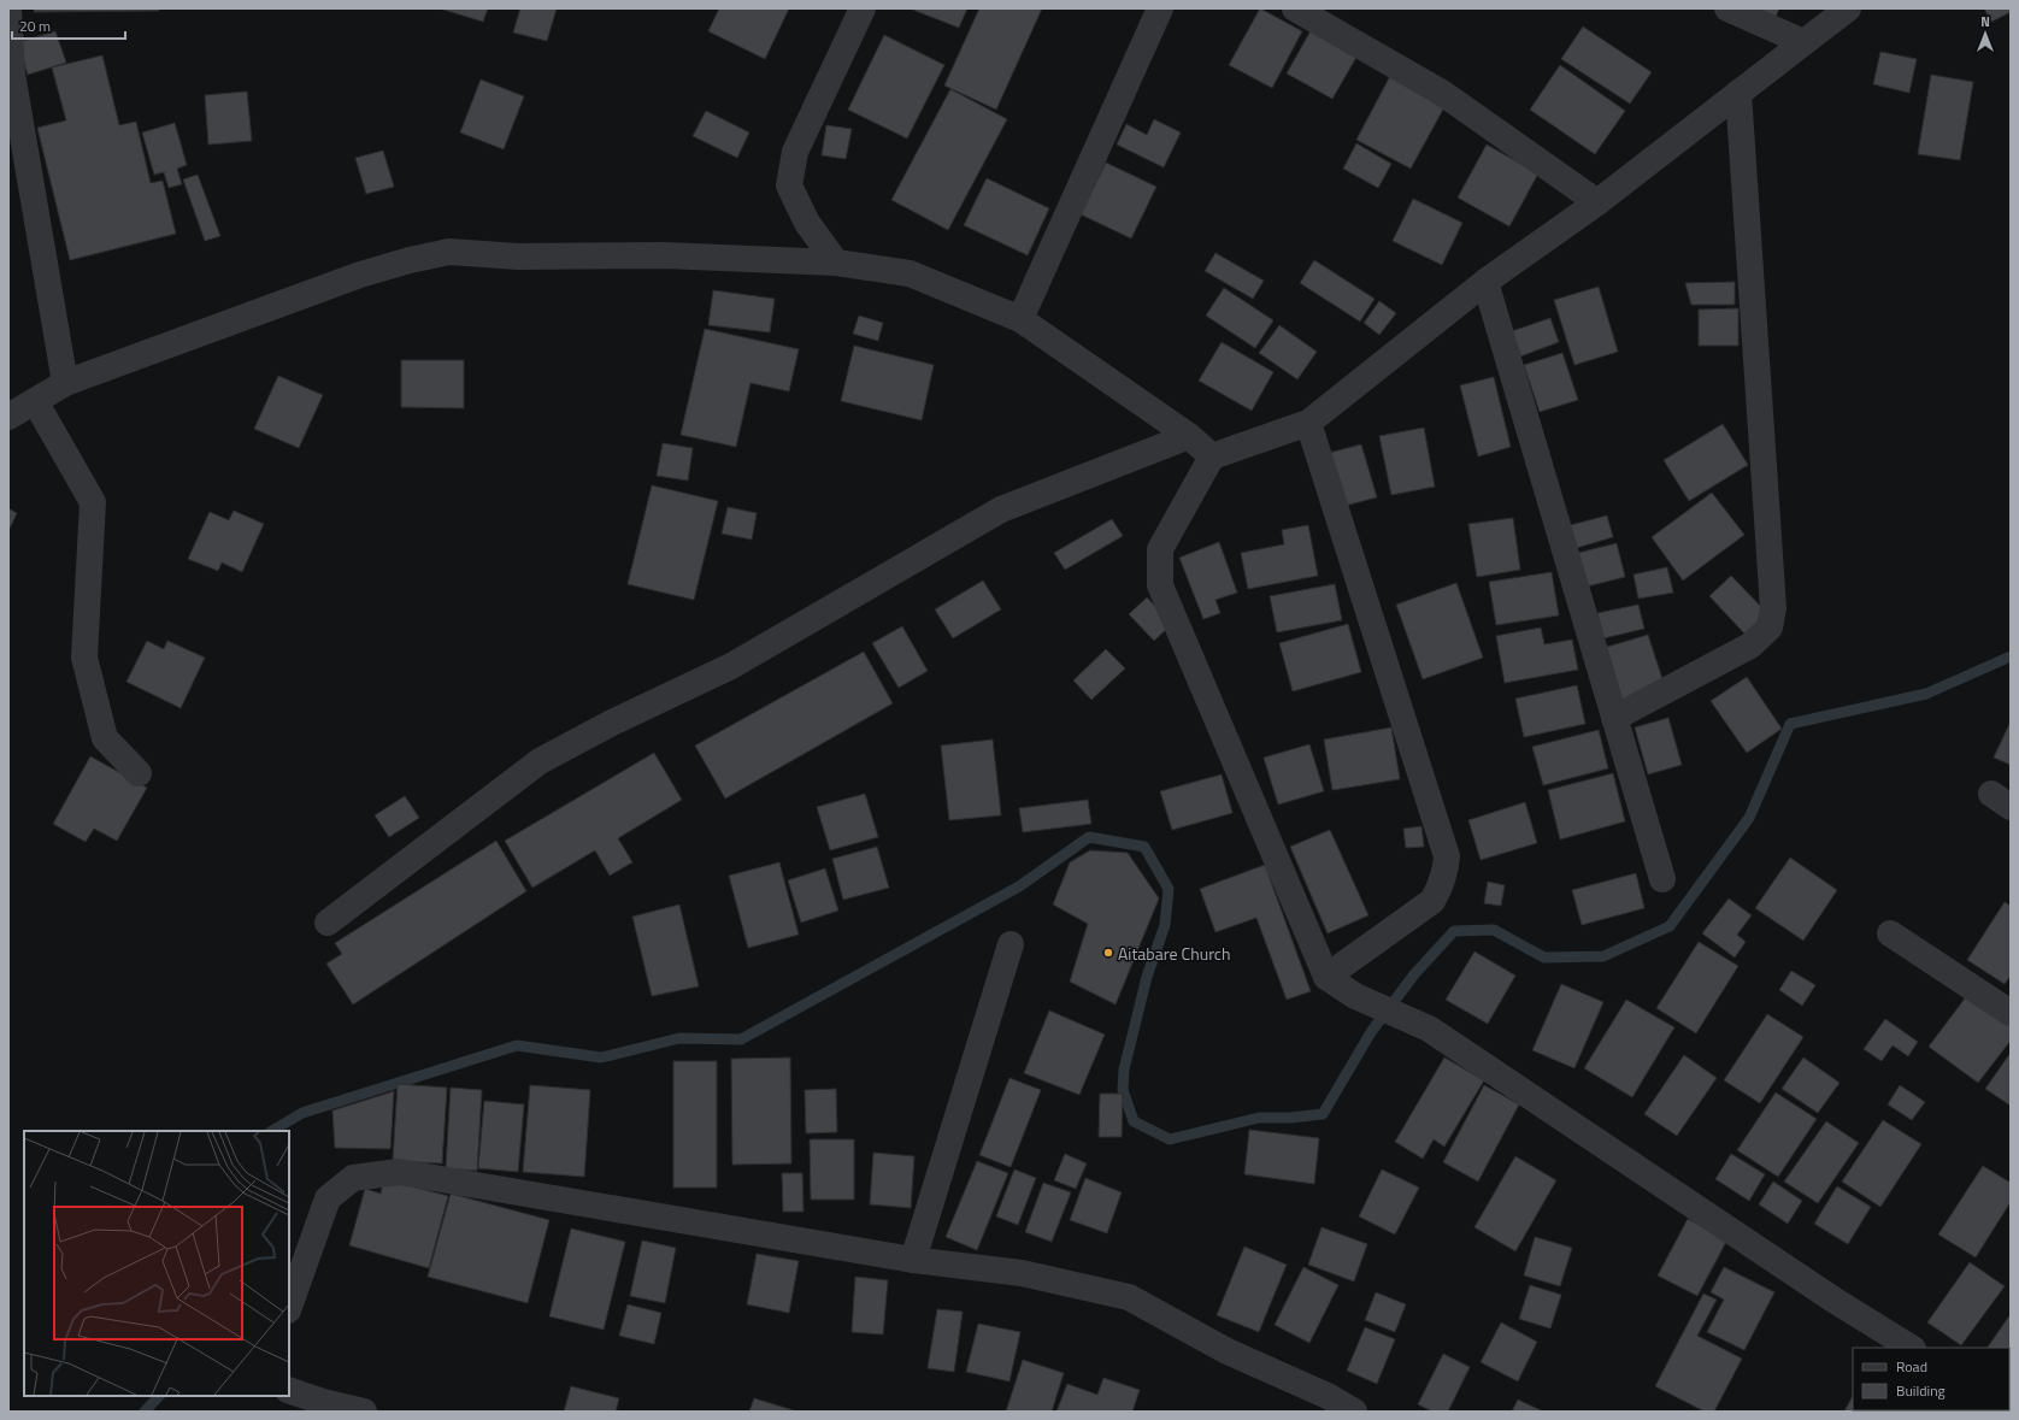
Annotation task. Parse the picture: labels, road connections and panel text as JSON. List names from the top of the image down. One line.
{"places":["Aitabare Church"],"legend":["Road","Building"],"scale_bar":"20 m","north":"top"}
